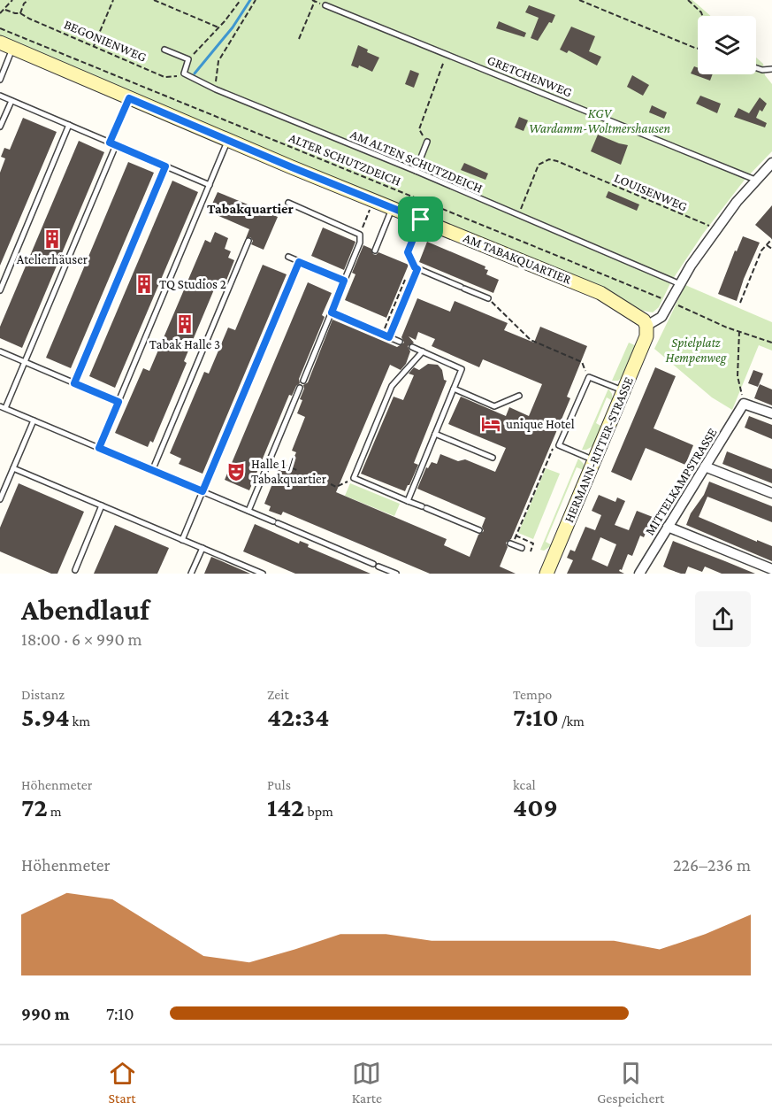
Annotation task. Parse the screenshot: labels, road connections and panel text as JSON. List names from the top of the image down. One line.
{"streets":{"street":["AM TABAKQUARTIER","HERMANN-RITTER-STRASSE","MITTELKAMPSTRASSE"],"lane":["GRETCHENWEG","AM ALTEN SCHUTZDEICH"],"path":["BEGONIENWEG","ALTER SCHUTZDEICH","LOUISENWEG"]},"crossings":[["BEGONIENWEG","AM ALTEN SCHUTZDEICH"],["AM ALTEN SCHUTZDEICH","LOUISENWEG"],["AM TABAKQUARTIER","HERMANN-RITTER-STRASSE"]],"districts":["Tabakquartier"],"parks":["KGV Wardamm-Woltmershausen","Spielplatz Hempenweg"],"places":{"building":["Atelierhäuser","TQ Studios 2","Tabak Halle 3"],"hotel":["unique Hotel"],"theatre":["Halle 1 / Tabakquartier"]},"page":{"heading":["Abendlauf","18:00 · 6 × 990 m"],"stats":[["Distanz","5.94 km"],["Zeit","42:34"],["Tempo","7:10 /km"],["Höhenmeter","72 m"],["Puls","142 bpm"],["kcal","409"]],"chart":["Höhenmeter","226–236 m"],"list":[{"name":"990 m","note":"7:10"}],"tabs":["Start","Karte","Gespeichert"]}}
